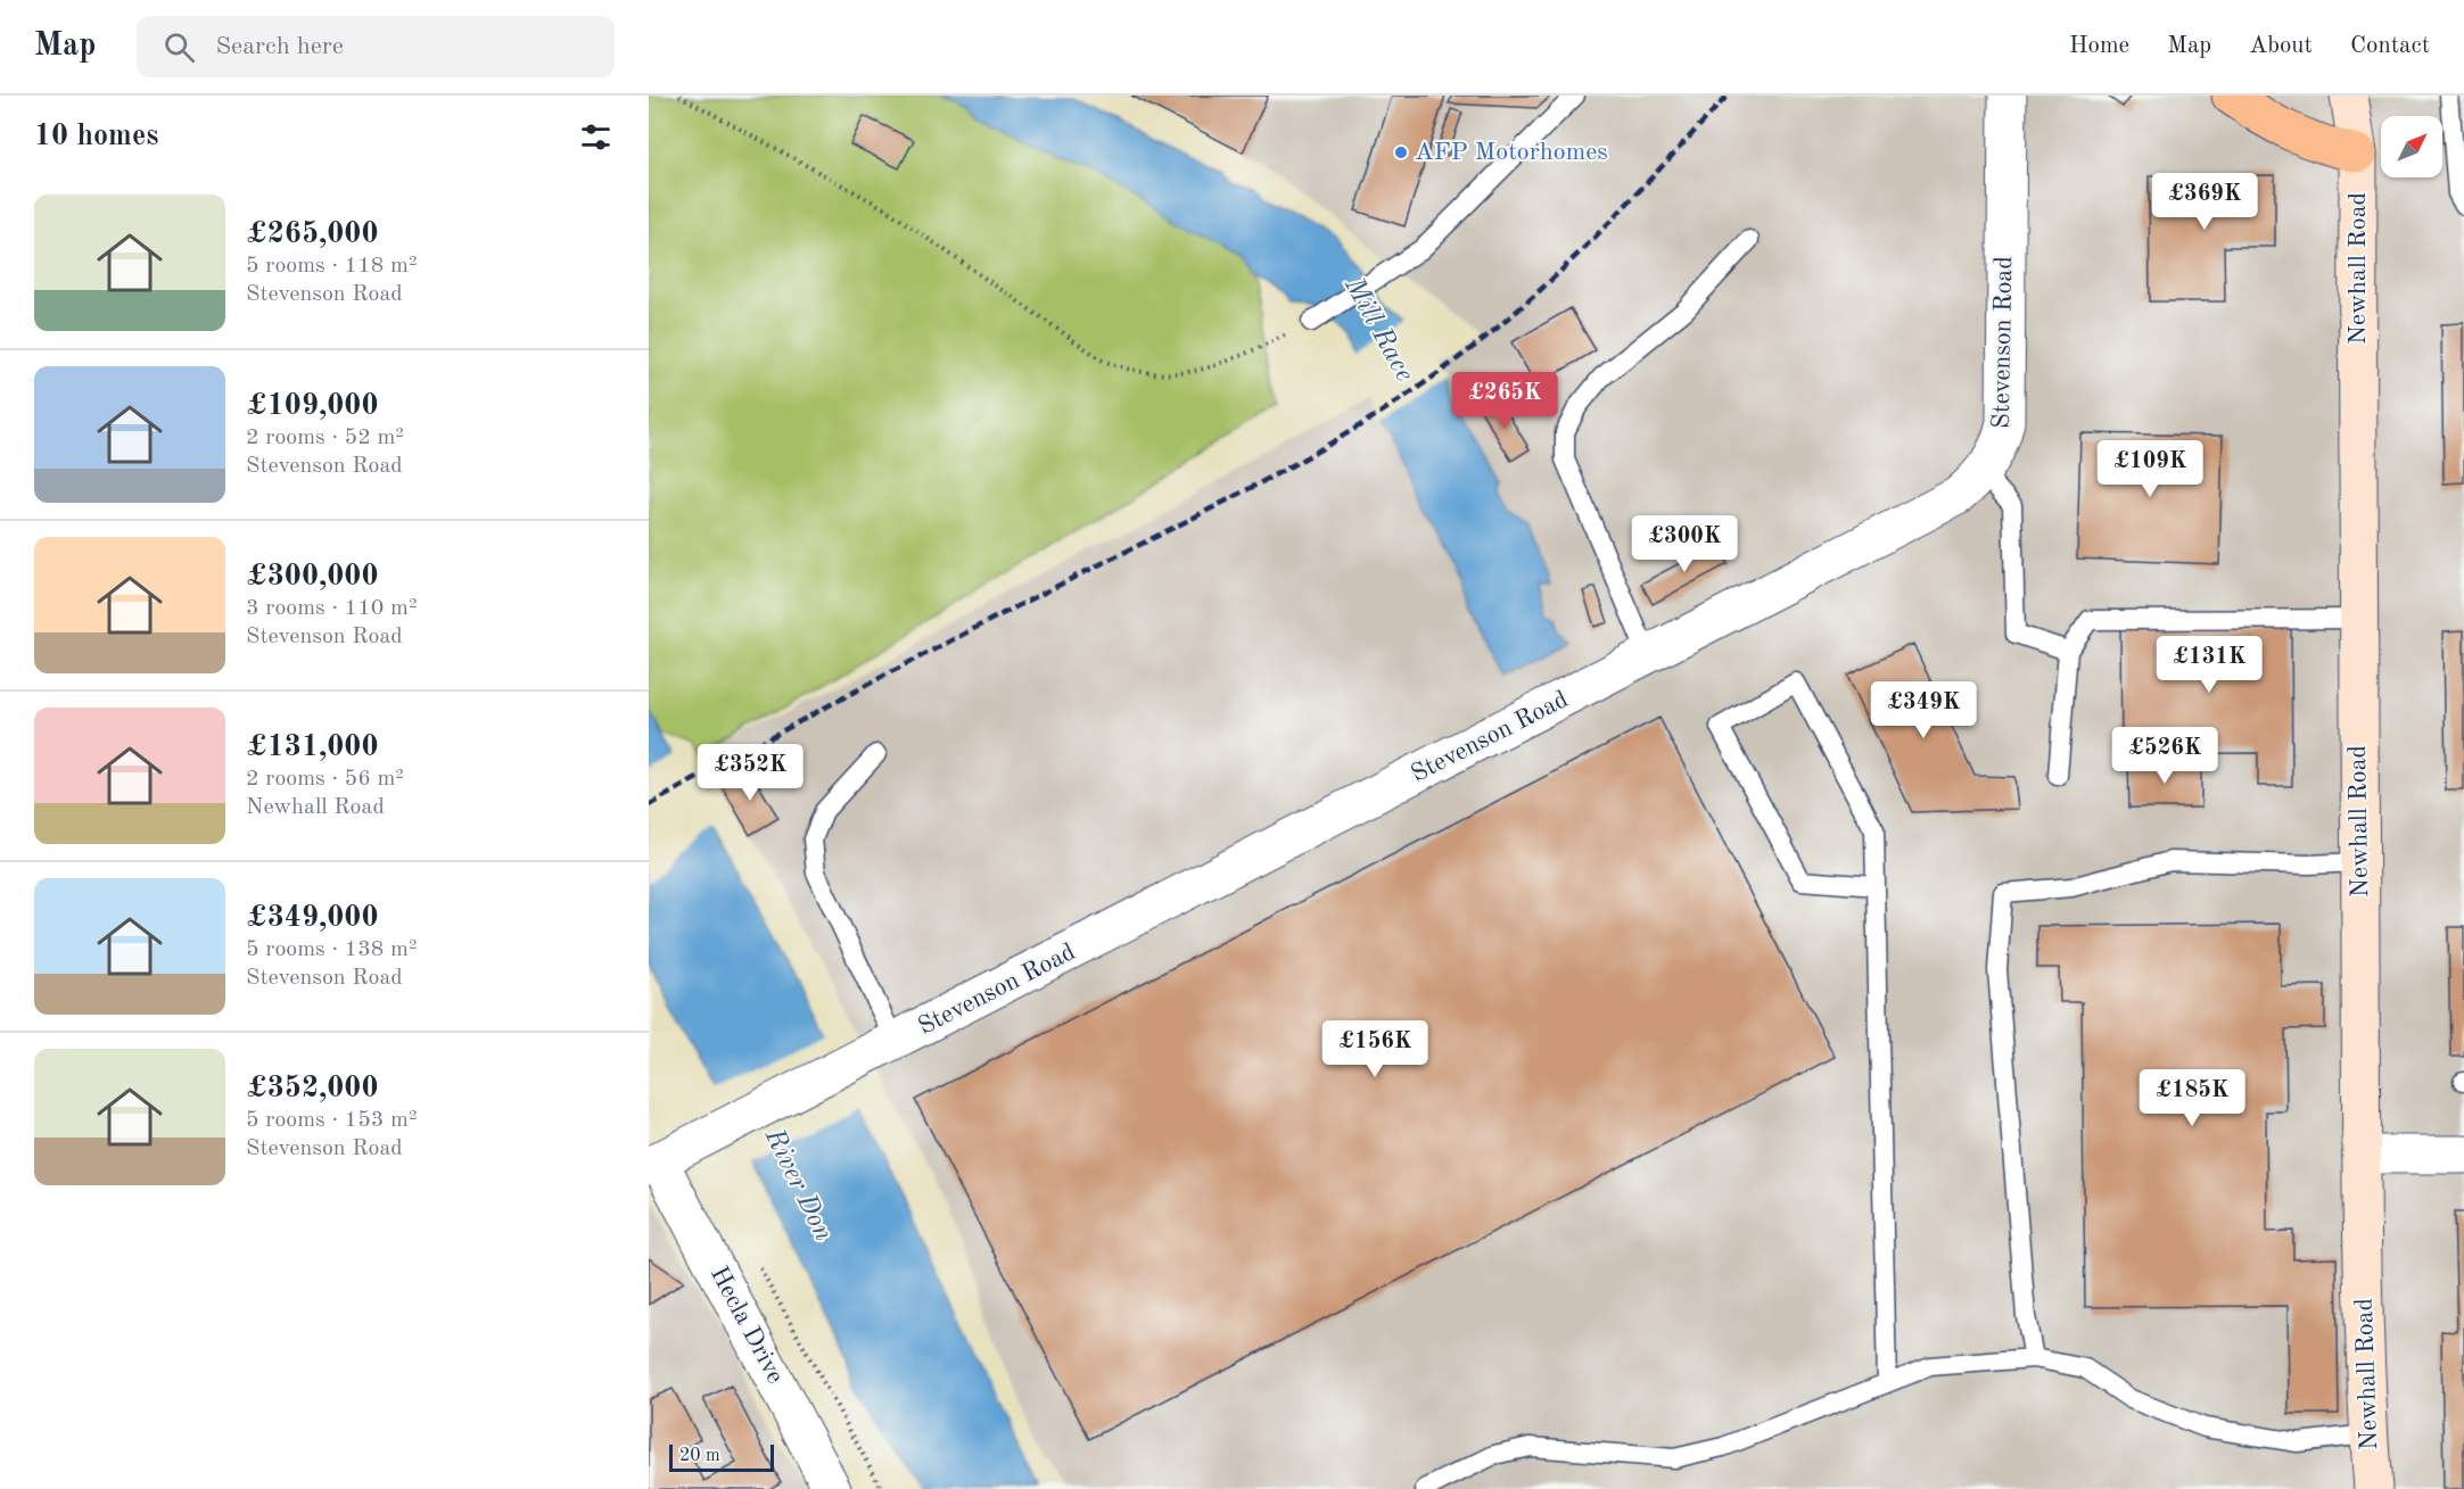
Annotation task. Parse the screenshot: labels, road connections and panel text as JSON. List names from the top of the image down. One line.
{"streets":{"main road":["Newhall Road"],"street":["Stevenson Road","Hecla Drive"]},"crossings":[["Stevenson Road","Hecla Drive"]],"water":["Mill Race","River Don"],"places":["AFP Motorhomes"],"scale_bar":"20 m","north":"top right","page":{"header":"Map","search":"Search here","nav":["Home","Map","About","Contact"],"heading":"10 homes","price":["£369K","£265K","£109K","£300K","£131K","£349K","£526K","£352K","£156K","£185K"],"list":[{"name":"£265,000","note":"5 rooms · 118 m² · Stevenson Road"},{"name":"£109,000","note":"2 rooms · 52 m² · Stevenson Road"},{"name":"£300,000","note":"3 rooms · 110 m² · Stevenson Road"},{"name":"£131,000","note":"2 rooms · 56 m² · Newhall Road"},{"name":"£349,000","note":"5 rooms · 138 m² · Stevenson Road"},{"name":"£352,000","note":"5 rooms · 153 m² · Stevenson Road"}],"scale":"20 m"}}
